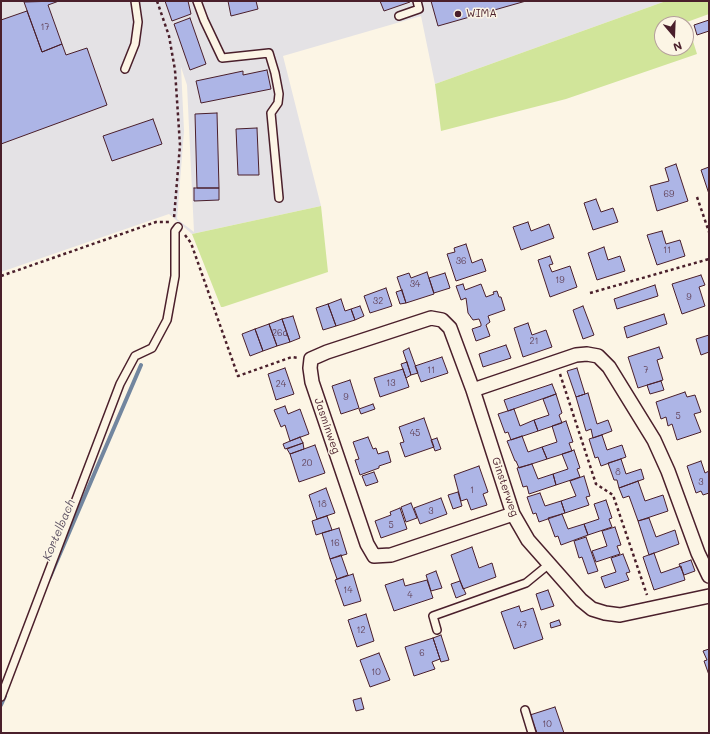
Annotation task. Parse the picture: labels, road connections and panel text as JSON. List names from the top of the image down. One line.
{"streets":{"street":["Jasminweg","Ginsterweg"]},"crossings":[["Jasminweg","Ginsterweg"]],"water":["Kortelbach"],"places":["WIMA"],"house_numbers":["17","69","11","36","19","34","9","32","26a","21","11","7","13","24","9","5","45","20","8","3","1","18","3","5","16","14","4","47","12","6","10","10"],"north":"bottom"}
